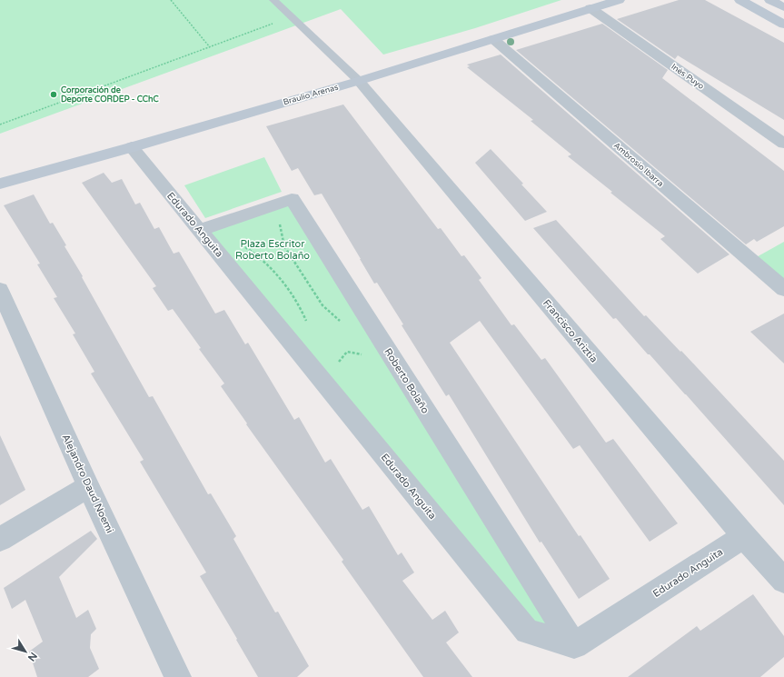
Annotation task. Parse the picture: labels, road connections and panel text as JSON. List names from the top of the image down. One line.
{"streets":{"street":["Inés Puyo","Braulio Arenas","Ambrosio Ibarra","Edurado Anguita","Francisco Ariztía","Roberto Bolaño","Alejandro Daud Noemi"]},"crossings":[["Inés Puyo","Braulio Arenas"],["Braulio Arenas","Ambrosio Ibarra"],["Braulio Arenas","Edurado Anguita"],["Braulio Arenas","Francisco Ariztía"],["Edurado Anguita","Francisco Ariztía"],["Edurado Anguita","Roberto Bolaño"]],"parks":["Plaza Escritor Roberto Bolaño"],"places":["Corporación de Deporte CORDEP - CChC"],"north":"bottom right"}
